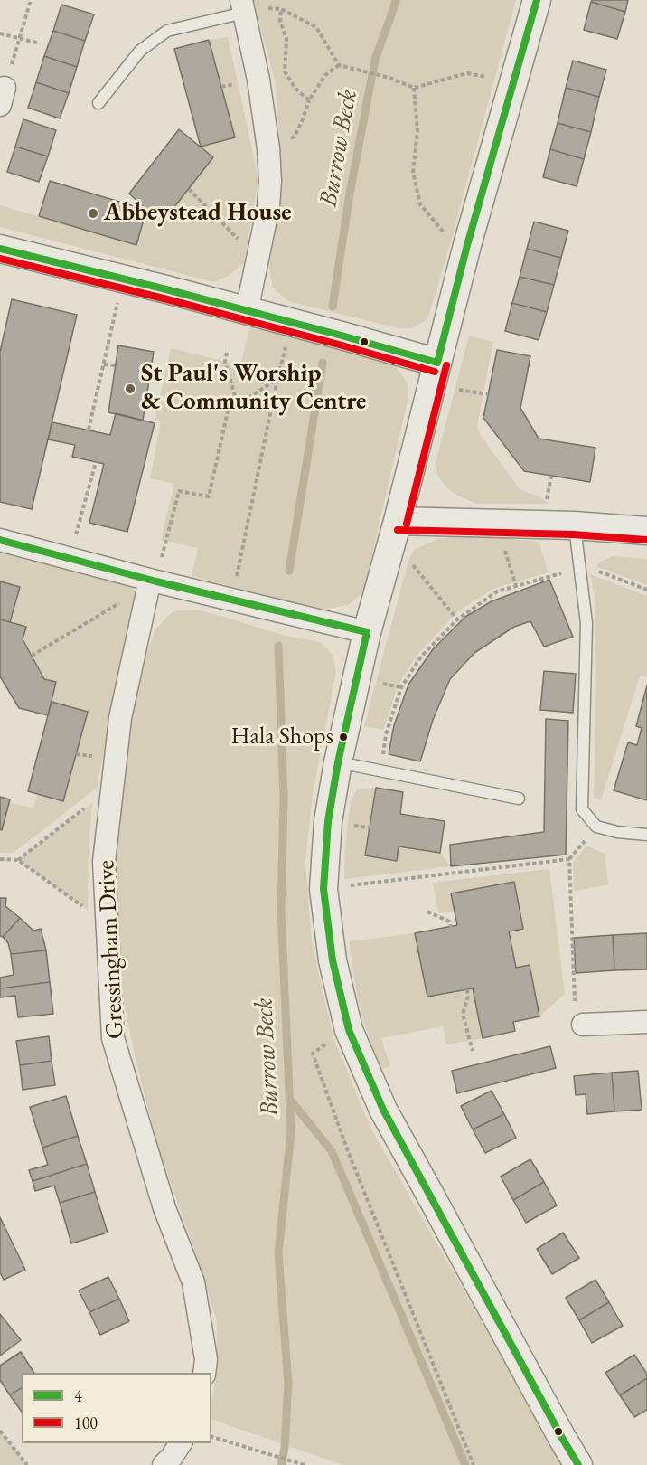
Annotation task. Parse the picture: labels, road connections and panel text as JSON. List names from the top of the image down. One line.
{"streets":{"street":["Gressingham Drive"]},"water":["Burrow Beck"],"places":["Abbeystead House","St Paul's Worship & Community Centre","Hala Shops"],"lines":["transit line 4","transit line 100"],"legend":["4","100"]}
